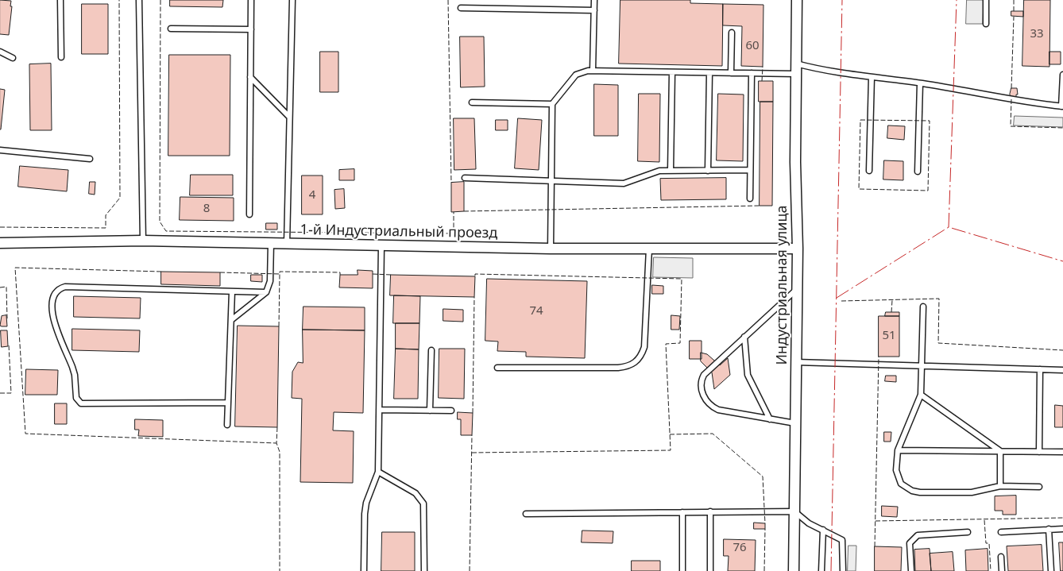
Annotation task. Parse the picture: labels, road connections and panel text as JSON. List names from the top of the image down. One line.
{"streets":{"street":["1-й Индустриальный проезд","Индустриальная улица"]},"crossings":[["1-й Индустриальный проезд","Индустриальная улица"]],"house_numbers":["33","60","4","8","74","51","76"]}
